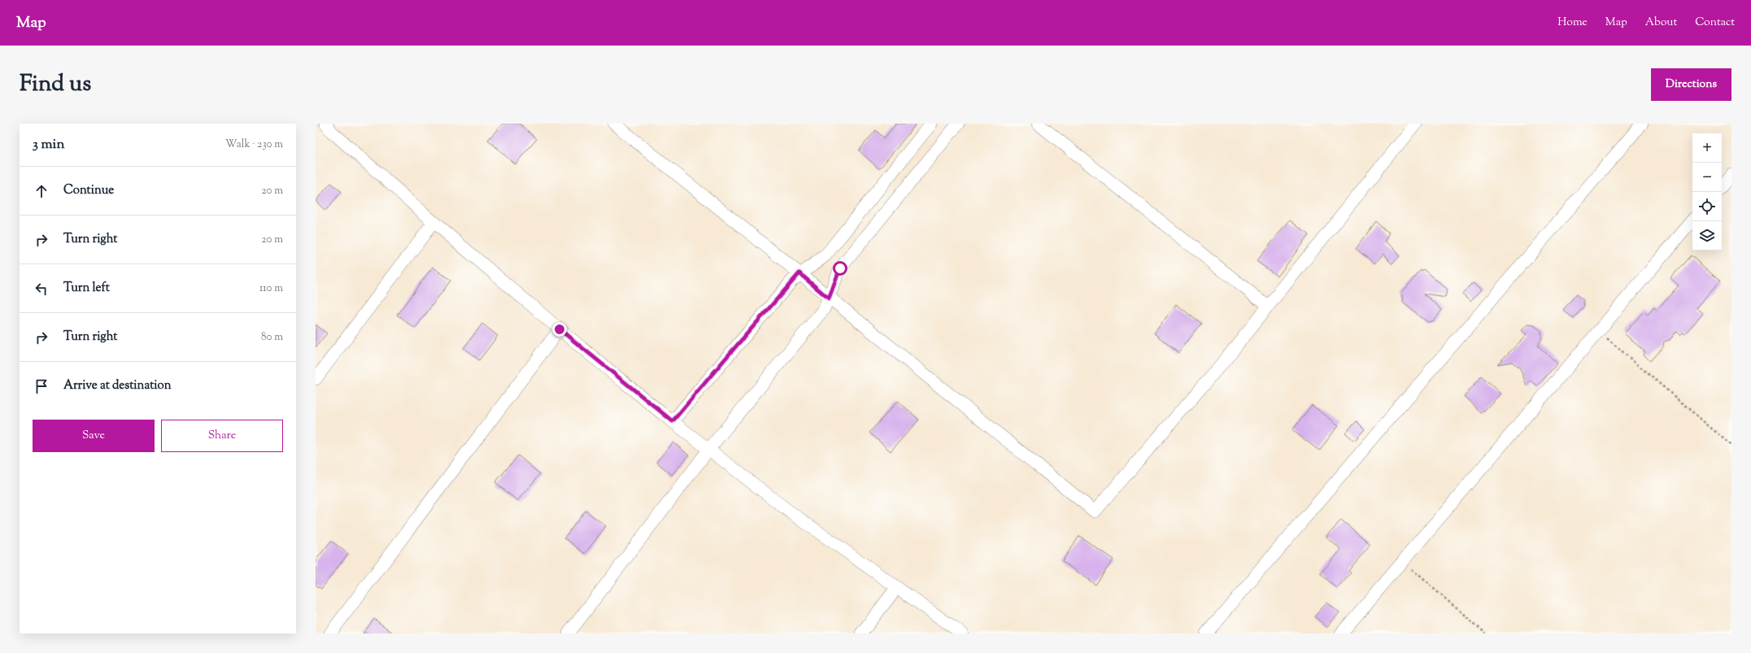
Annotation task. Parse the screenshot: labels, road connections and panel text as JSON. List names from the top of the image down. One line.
{"page":{"header":"Map","nav":["Home","Map","About","Contact"],"title":"Find us","buttons":["Directions",["Save","Share"]],"heading":["3 min","Walk · 230 m"],"map_buttons":["+","−"],"list":[["Continue","20 m"],["Turn right","20 m"],["Turn left","110 m"],["Turn right","80 m"],"Arrive at destination"]}}
